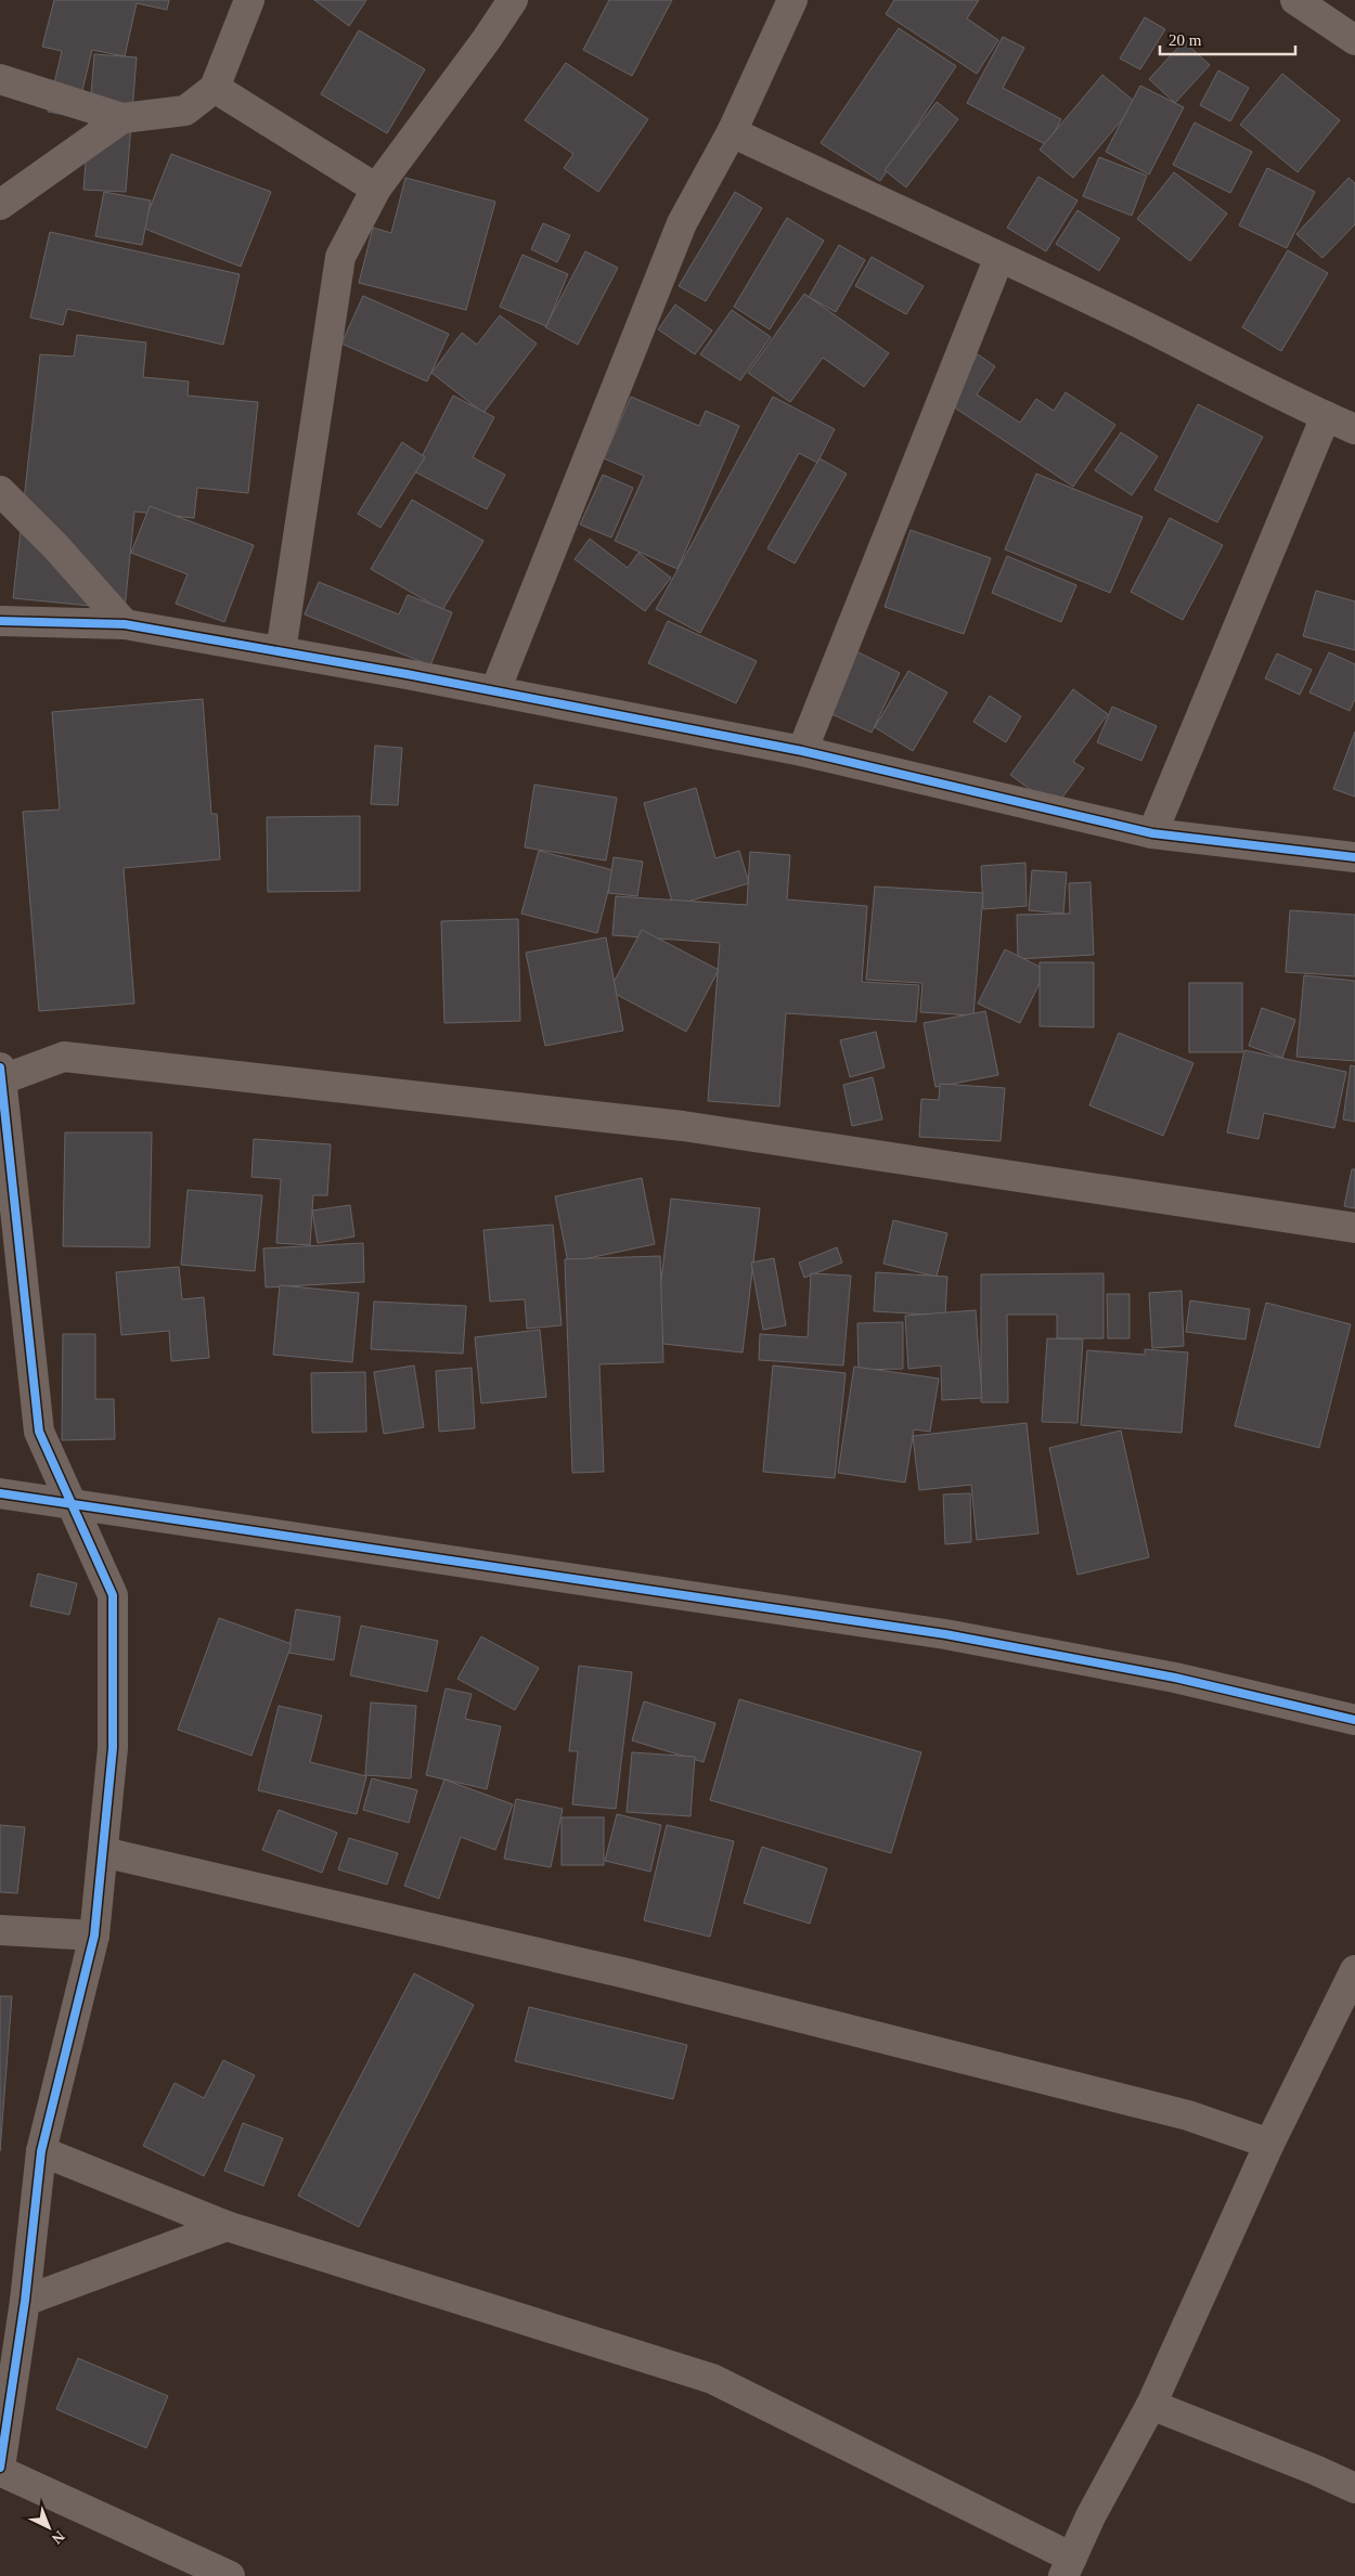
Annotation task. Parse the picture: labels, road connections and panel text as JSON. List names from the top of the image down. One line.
{"scale_bar":"20 m","north":"bottom right"}
